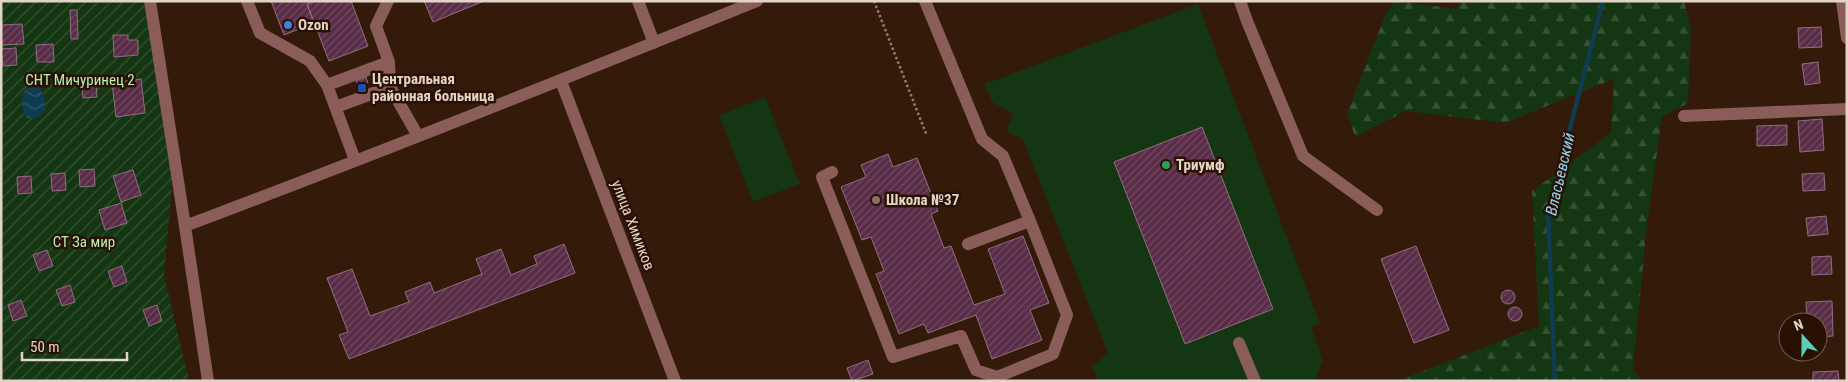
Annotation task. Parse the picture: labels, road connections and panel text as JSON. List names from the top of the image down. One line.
{"streets":{"street":["улица Химиков"]},"water":["Власьевский"],"parks":["СНТ Мичуринец 2","СТ За мир"],"places":{"other":["Ozon","Триумф","Школа №37"],"transit":["Центральная районная больница"]},"scale_bar":"50 m","north":"top"}
